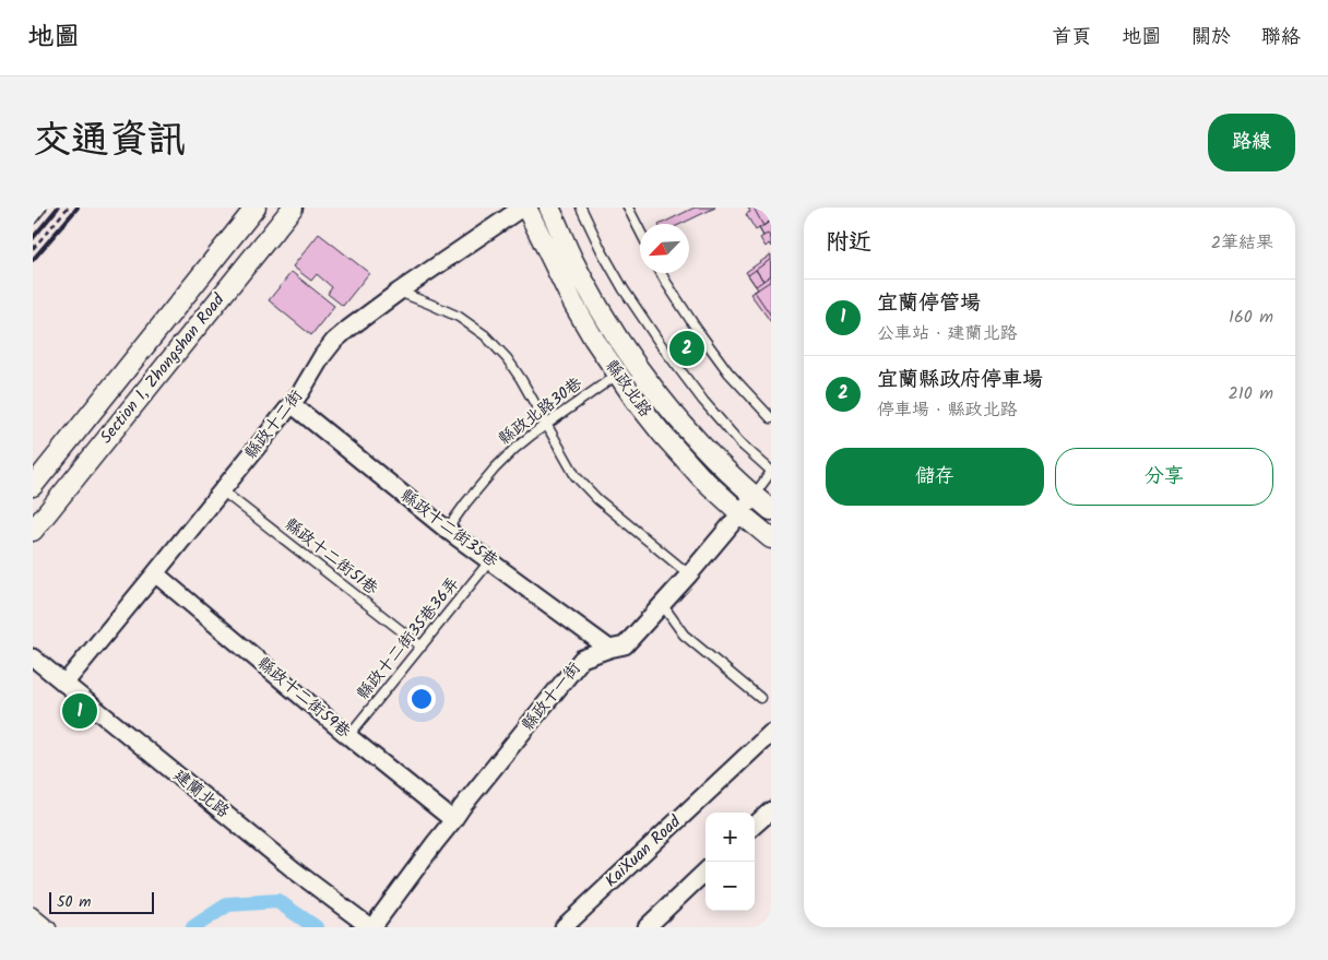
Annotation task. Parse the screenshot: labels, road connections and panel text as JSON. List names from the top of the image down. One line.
{"streets":{"street":["Section 1, Zhongshan Road","縣政北路","縣政十二街","縣政十二街35巷","縣政十一街","縣政十二街59巷","建蘭北路","KaiXuan Road"],"lane":["縣政北路30巷","縣政十二街51巷","縣政十二街35巷36弄"]},"crossings":[["縣政北路","縣政北路30巷"],["縣政北路","縣政十一街"],["縣政北路30巷","縣政十二街35巷"],["縣政十二街","縣政十二街35巷"],["縣政十二街","縣政十二街51巷"],["縣政十二街","縣政十二街59巷"],["縣政十二街","建蘭北路"],["縣政十二街35巷","縣政十二街35巷36弄"],["縣政十二街35巷","縣政十一街"],["縣政十二街51巷","縣政十二街35巷36弄"],["縣政十二街35巷36弄","縣政十二街59巷"],["縣政十一街","縣政十二街59巷"],["縣政十一街","建蘭北路"]],"scale_bar":"50 m","north":"bottom left","page":{"header":"地圖","nav":["首頁","地圖","關於","聯絡"],"title":"交通資訊","buttons":["路線",["儲存","分享"]],"heading":["附近","2筆結果"],"list":[{"mark":"1","name":"宜蘭停管場","note":"公車站 · 建蘭北路","value":"160 m"},{"mark":"2","name":"宜蘭縣政府停車場","note":"停車場 · 縣政北路","value":"210 m"}],"pins":["2","1"],"map_buttons":["+","−"],"scale":"50 m"}}
